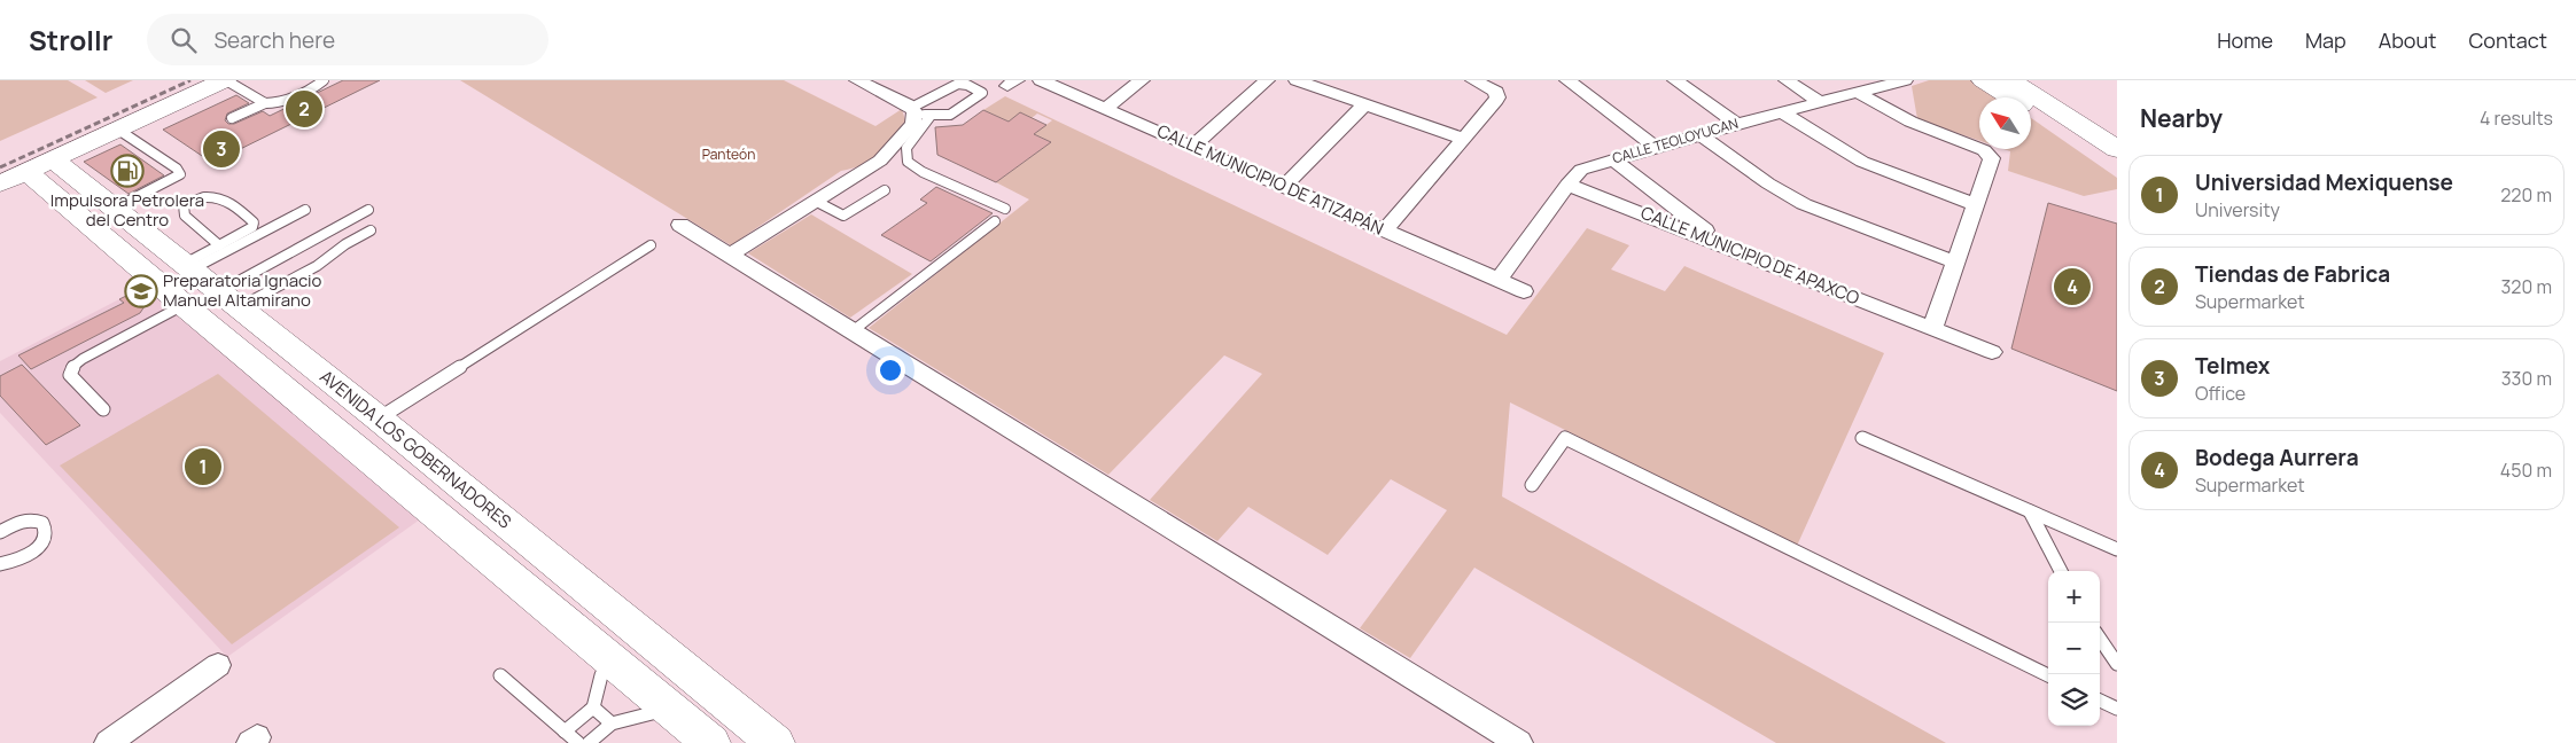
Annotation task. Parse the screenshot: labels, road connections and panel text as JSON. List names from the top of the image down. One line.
{"streets":{"street":["CALLE TEOLOYUCAN","CALLE MUNICIPIO DE ATIZAPÁN","CALLE MUNICIPIO DE APAXCO","AVENIDA LOS GOBERNADORES"]},"crossings":[["CALLE TEOLOYUCAN","CALLE MUNICIPIO DE ATIZAPÁN"],["CALLE TEOLOYUCAN","CALLE MUNICIPIO DE APAXCO"]],"parks":["Panteón"],"places":{"fuel station":["Impulsora Petrolera del Centro"],"school or university":["Preparatoria Ignacio Manuel Altamirano"]},"north":"top left","page":{"header":"Strollr","search":"Search here","nav":["Home","Map","About","Contact"],"heading":["Nearby","4 results"],"pins":["2","3","4","1"],"list":[{"mark":"1","name":"Universidad Mexiquense","note":"University","value":"220 m"},{"mark":"2","name":"Tiendas de Fabrica","note":"Supermarket","value":"320 m"},{"mark":"3","name":"Telmex","note":"Office","value":"330 m"},{"mark":"4","name":"Bodega Aurrera","note":"Supermarket","value":"450 m"}],"map_buttons":["+","−"]}}
